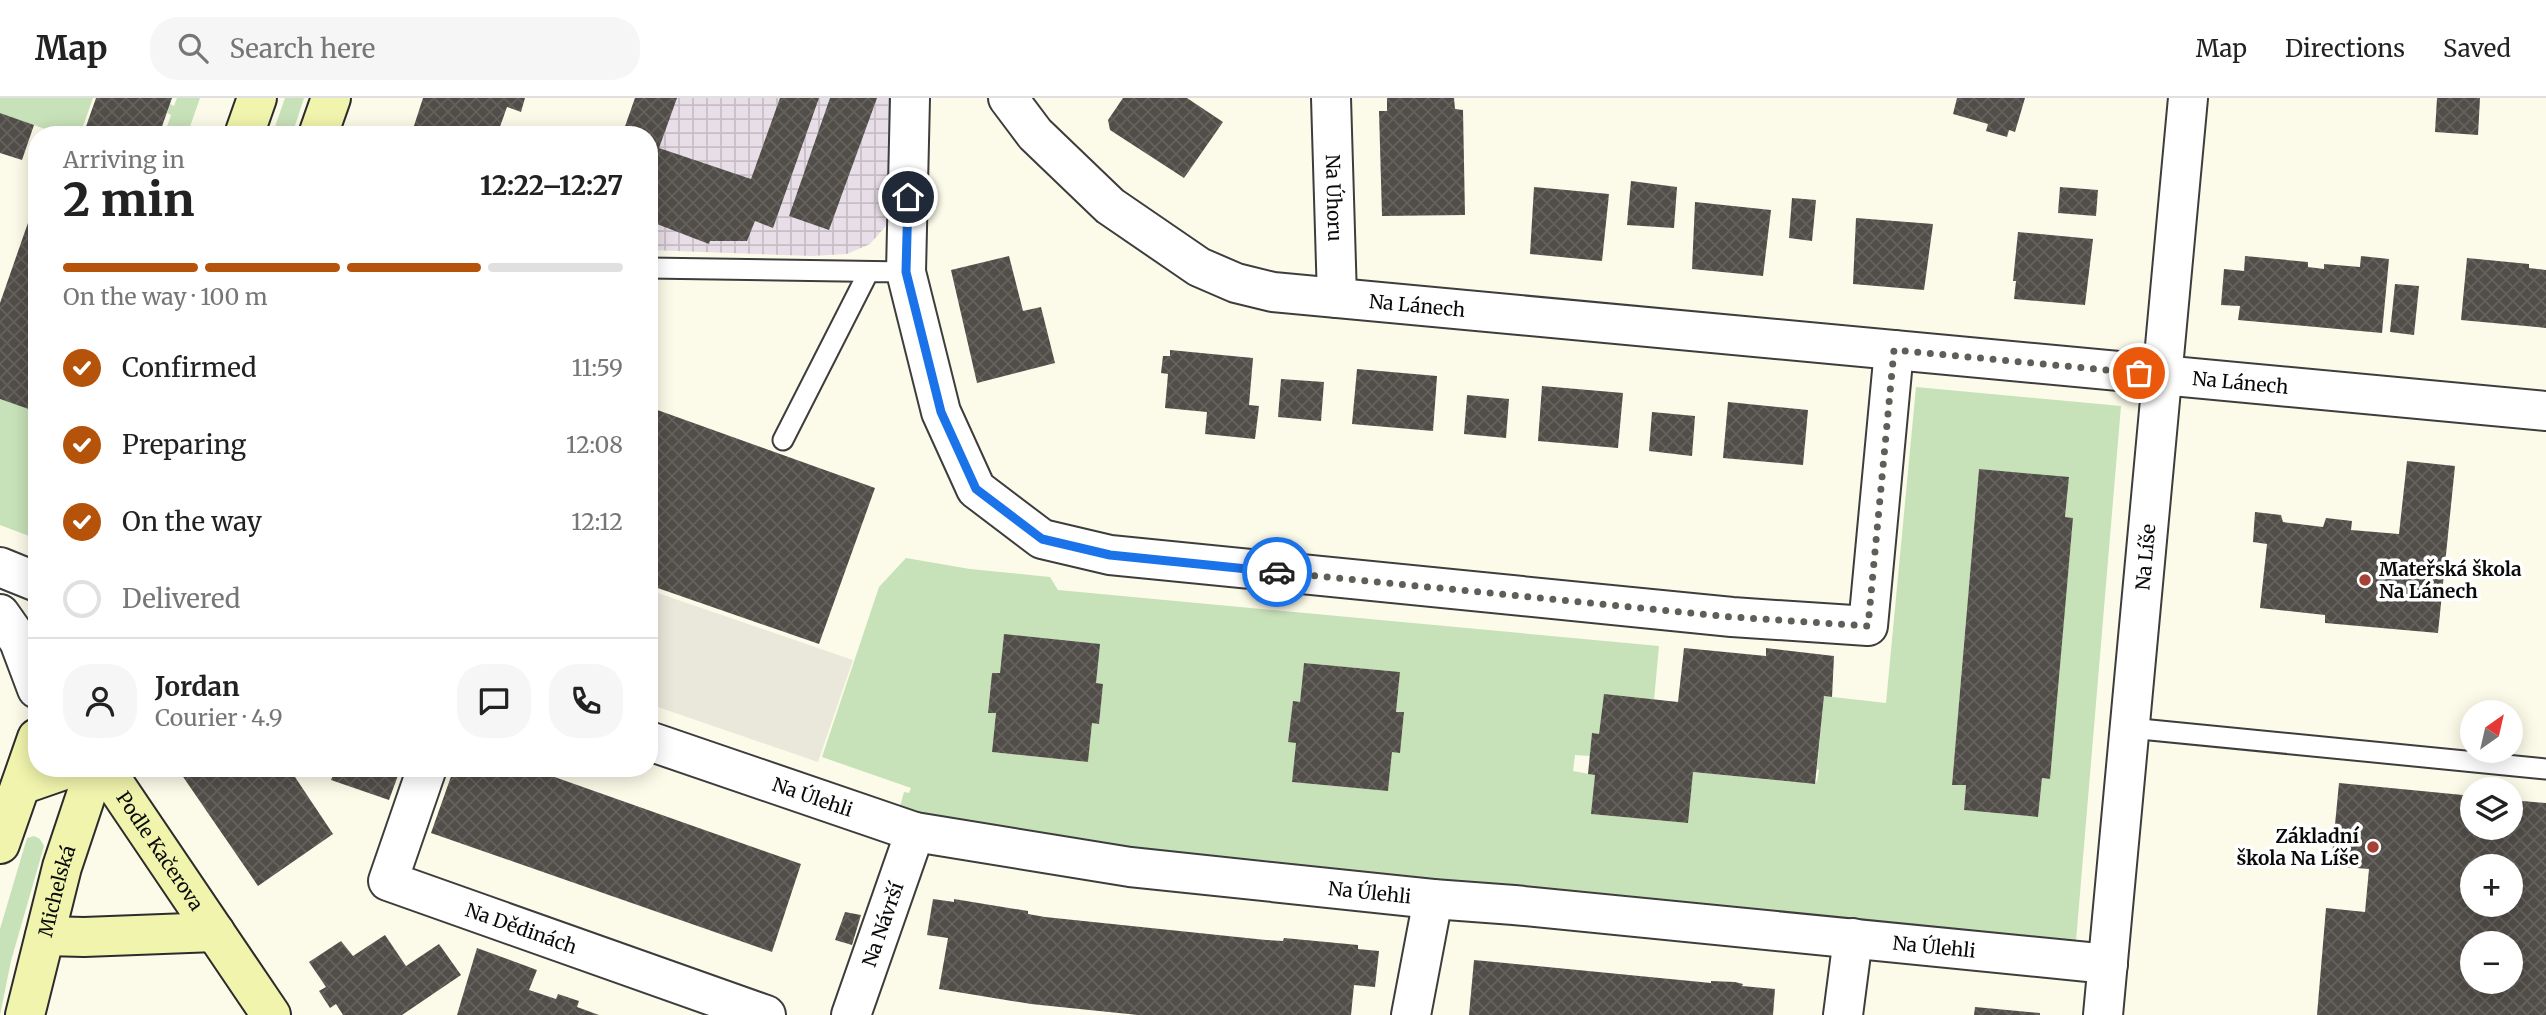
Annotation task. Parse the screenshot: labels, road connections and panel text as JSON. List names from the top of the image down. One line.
{"streets":{"street":["Na Úhoru","Na Lánech","Na Líše","Na Úlehli","Podle Kačerova","Michelská","Na Návrší","Na Dědinách"]},"crossings":[["Na Úhoru","Na Lánech"],["Na Lánech","Na Líše"],["Na Líše","Na Úlehli"],["Na Úlehli","Na Návrší"],["Podle Kačerova","Michelská"]],"places":["Mateřská škola Na Lánech","Základní škola Na Líše"],"north":"top right","page":{"header":"Map","search":"Search here","nav":["Map","Directions","Saved"],"heading":["2 min","Arriving in","12:22–12:27"],"panel":["Jordan","Courier · 4.9"],"bar":"On the way · 100 m","list":[["Confirmed","11:59"],["Preparing","12:08"],["On the way","12:12"],"Delivered"],"map_buttons":["+","−"]}}
